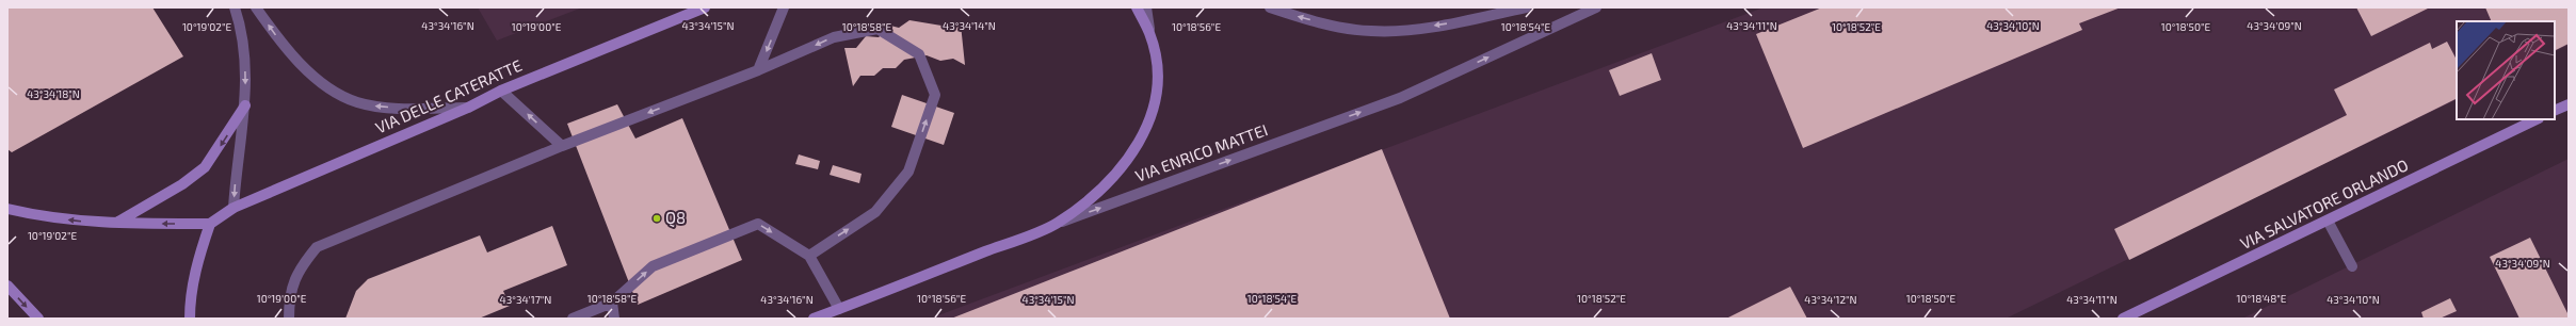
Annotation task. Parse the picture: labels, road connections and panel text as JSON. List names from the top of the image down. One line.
{"streets":{"main road":["VIA DELLE CATERATTE","VIA ENRICO MATTEI","VIA SALVATORE ORLANDO"]},"places":["Q8"],"coordinates":["43°34'16\"N","43°34'15\"N","43°34'14\"N","43°34'11\"N","43°34'10\"N","43°34'09\"N","10°18'50\"E","10°19'02\"E","10°19'00\"E","10°18'58\"E","10°18'56\"E","10°18'54\"E","10°18'52\"E","43°34'18\"N","10°18'48\"E","43°34'17\"N","43°34'12\"N"]}
